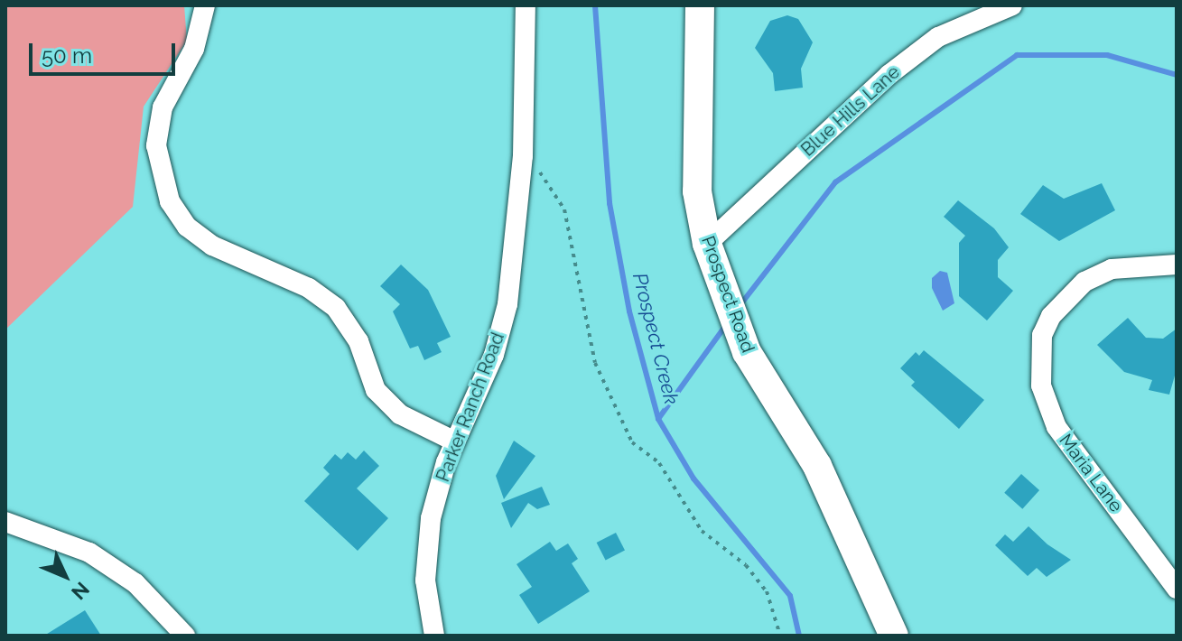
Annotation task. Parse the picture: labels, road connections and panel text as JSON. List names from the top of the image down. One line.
{"streets":{"street":["Blue Hills Lane","Prospect Road","Parker Ranch Road","Maria Lane"]},"crossings":[["Blue Hills Lane","Prospect Road"]],"water":["Prospect Creek"],"scale_bar":"50 m","north":"bottom right"}
